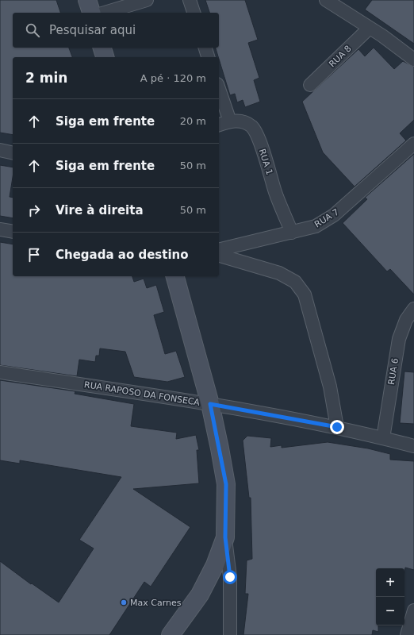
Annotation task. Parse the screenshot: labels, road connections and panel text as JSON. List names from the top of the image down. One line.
{"streets":{"street":["RUA 8","RUA 1","RUA 7","RUA 6","RUA RAPOSO DA FONSECA"]},"crossings":[["RUA 1","RUA 7"],["RUA 6","RUA RAPOSO DA FONSECA"]],"places":["Max Carnes"],"page":{"search":"Pesquisar aqui","heading":["2 min","A pé · 120 m"],"list":[["Siga em frente","20 m"],["Siga em frente","50 m"],["Vire à direita","50 m"],"Chegada ao destino"],"map_buttons":["+","−"]}}
